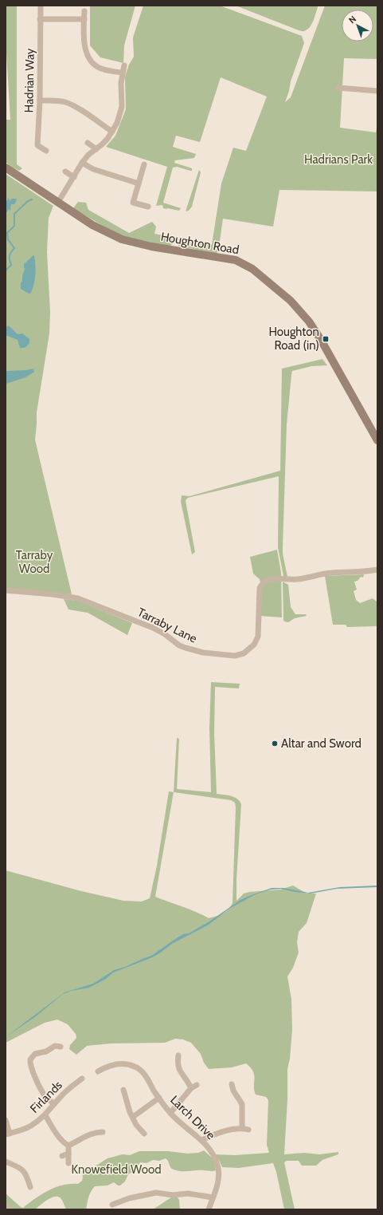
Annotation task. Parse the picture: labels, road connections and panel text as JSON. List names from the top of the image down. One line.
{"streets":{"street":["Hadrian Way","Houghton Road","Tarraby Lane","Firlands","Larch Drive"]},"parks":["Hadrians Park","Tarraby Wood","Knowefield Wood"],"places":{"transit":["Houghton Road (in)"],"other":["Altar and Sword"]},"north":"top left"}
